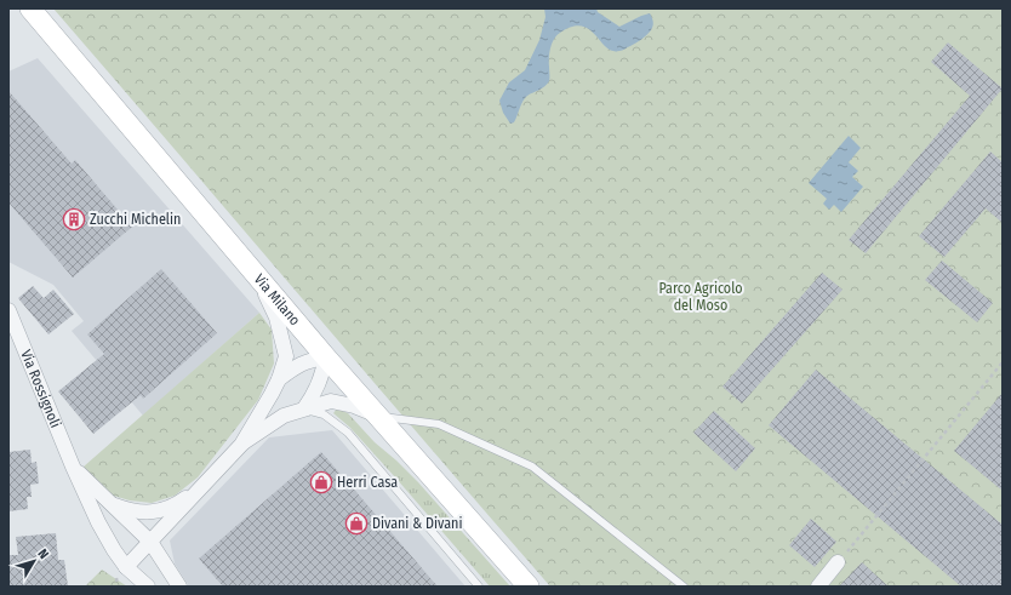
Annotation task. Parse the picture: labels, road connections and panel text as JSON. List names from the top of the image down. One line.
{"streets":{"main road":["Via Milano"],"street":["Via Rossignoli"]},"crossings":[["Via Milano","Via Rossignoli"]],"parks":["Parco Agricolo del Moso"],"places":{"building":["Zucchi Michelin"],"shop":["Herri Casa","Divani & Divani"]},"north":"top right"}
